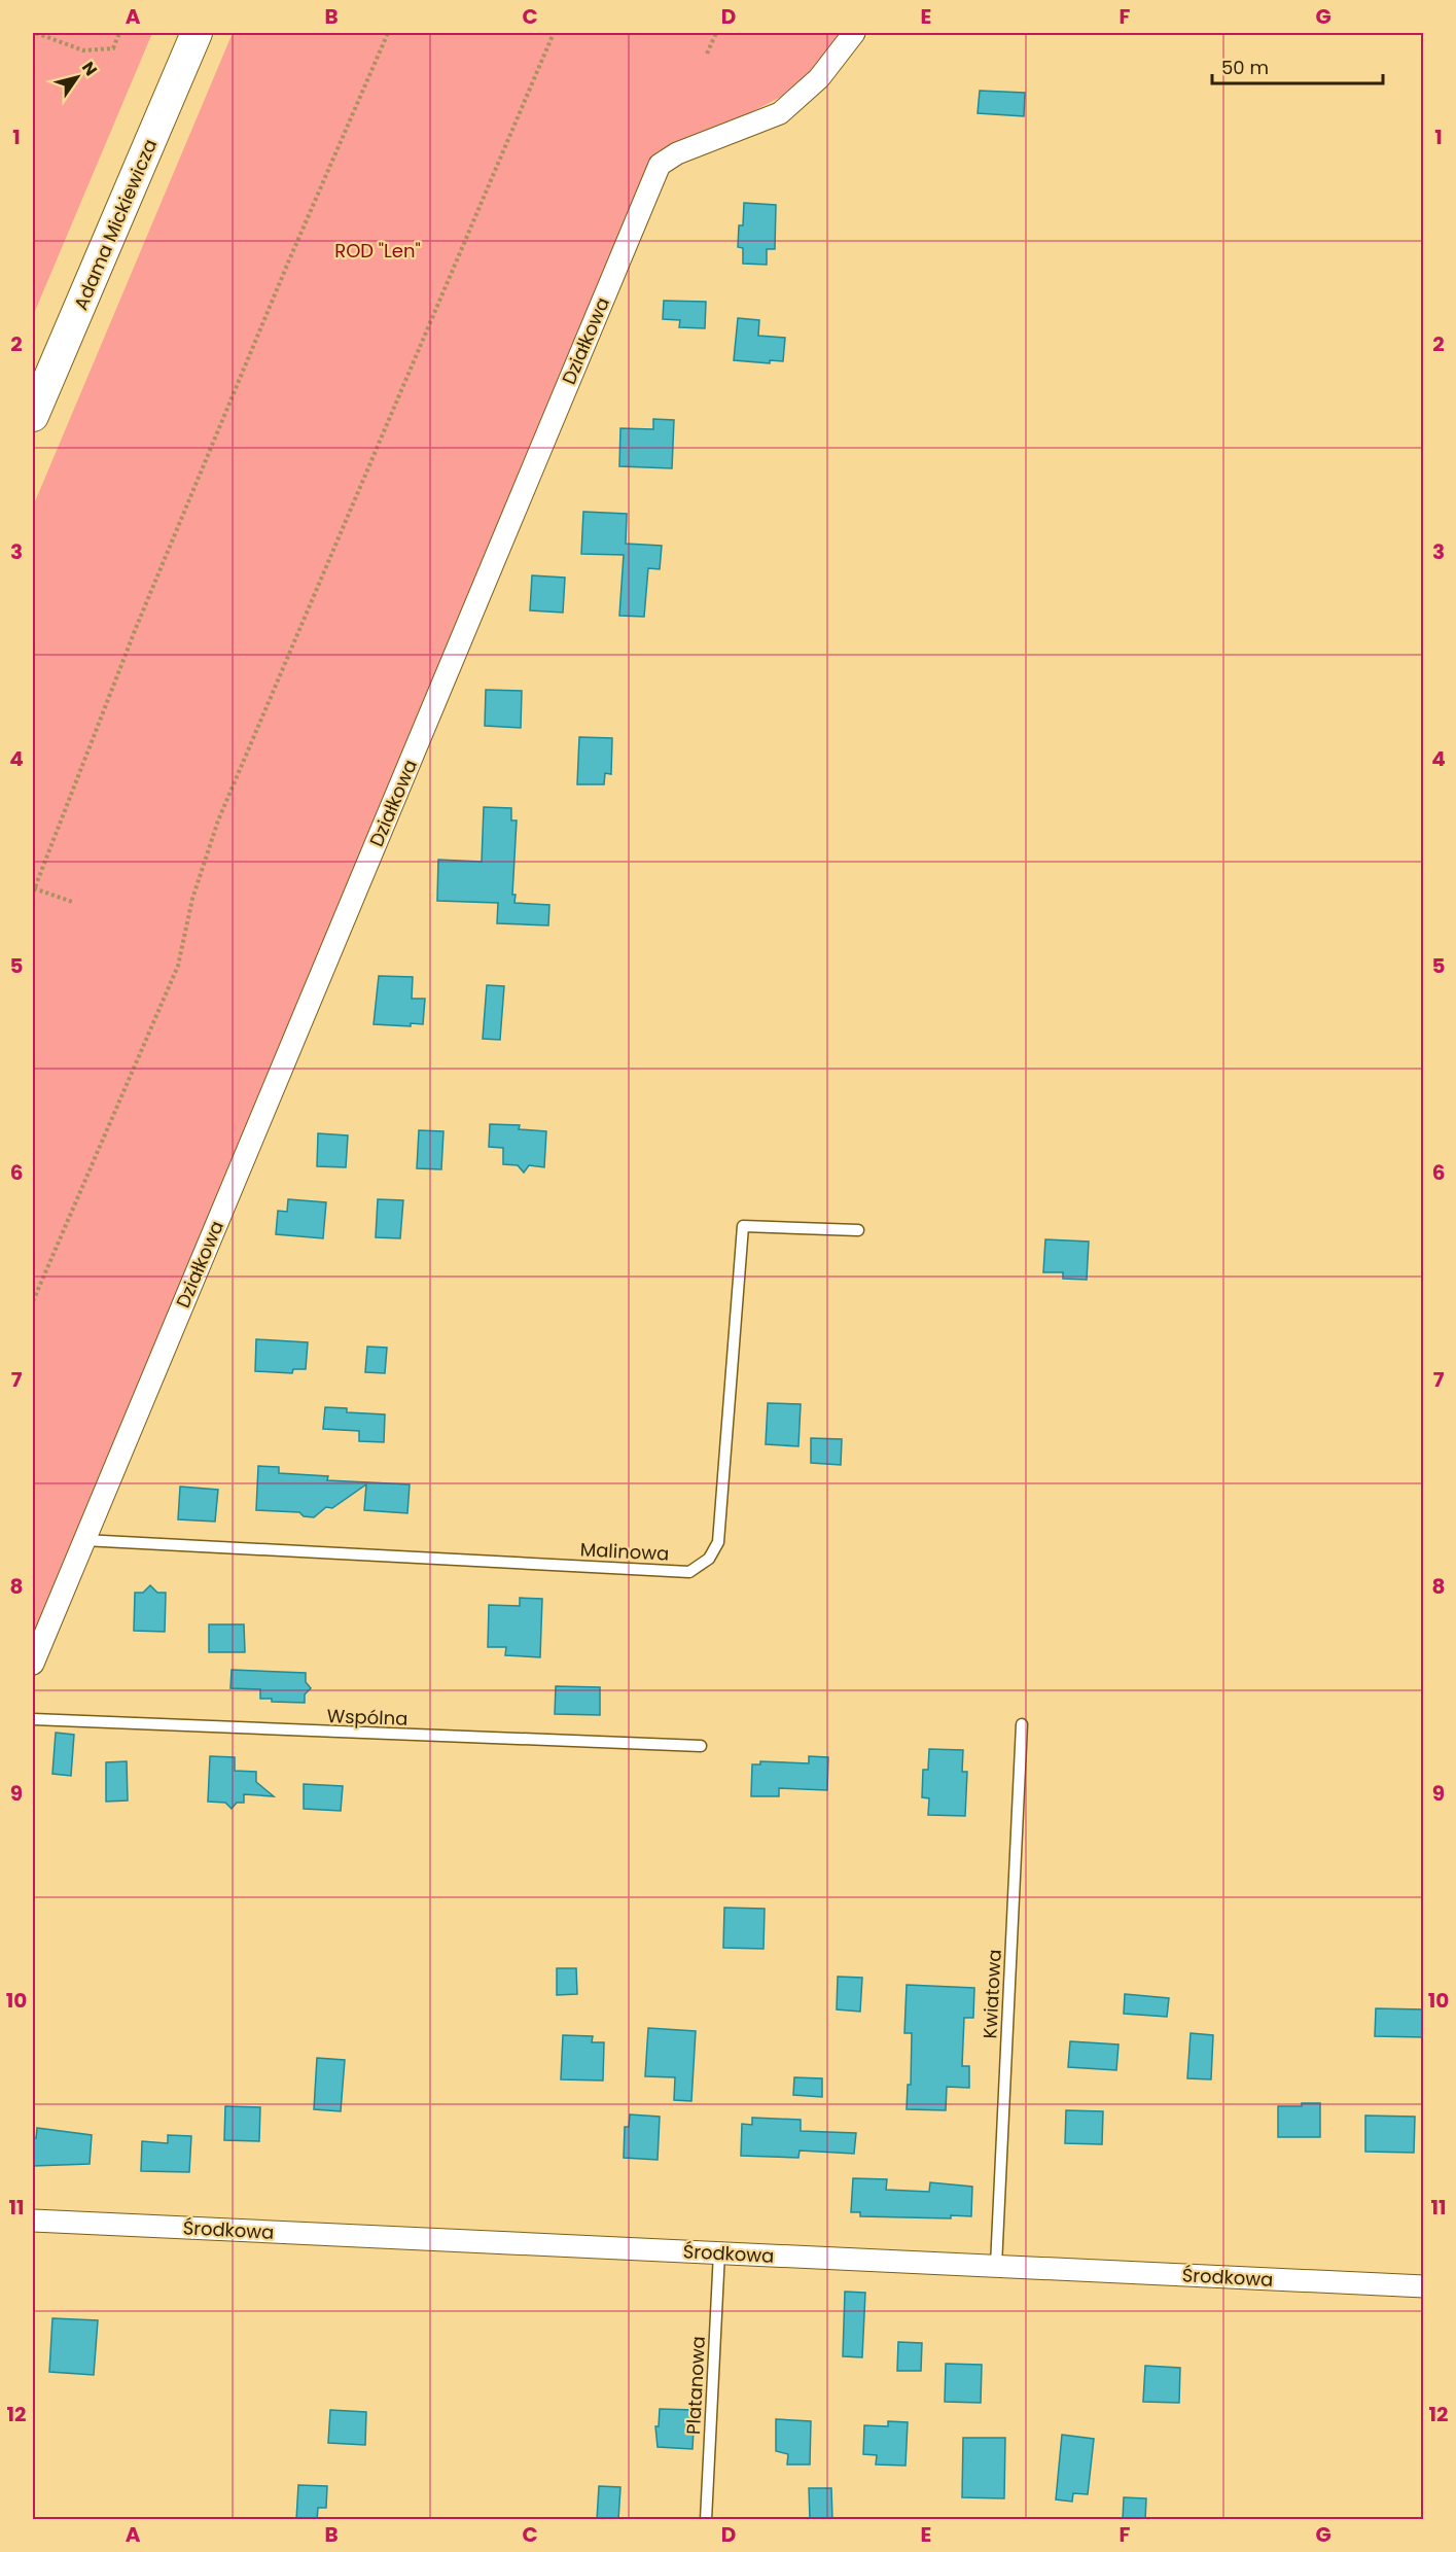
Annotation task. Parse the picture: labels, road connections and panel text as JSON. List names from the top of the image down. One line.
{"streets":{"street":["Adama Mickiewicza","Działkowa","Środkowa"],"lane":["Malinowa","Wspólna","Kwiatowa","Platanowa"]},"crossings":[["Działkowa","Malinowa"],["Kwiatowa","Środkowa"],["Środkowa","Platanowa"]],"parks":["ROD \"Len\""],"scale_bar":"50 m","north":"top right","grid":{"columns":["A","B","C","D","E","F","G"],"rows":["1","2","3","4","5","6","7","8","9","10","11","12"]}}
